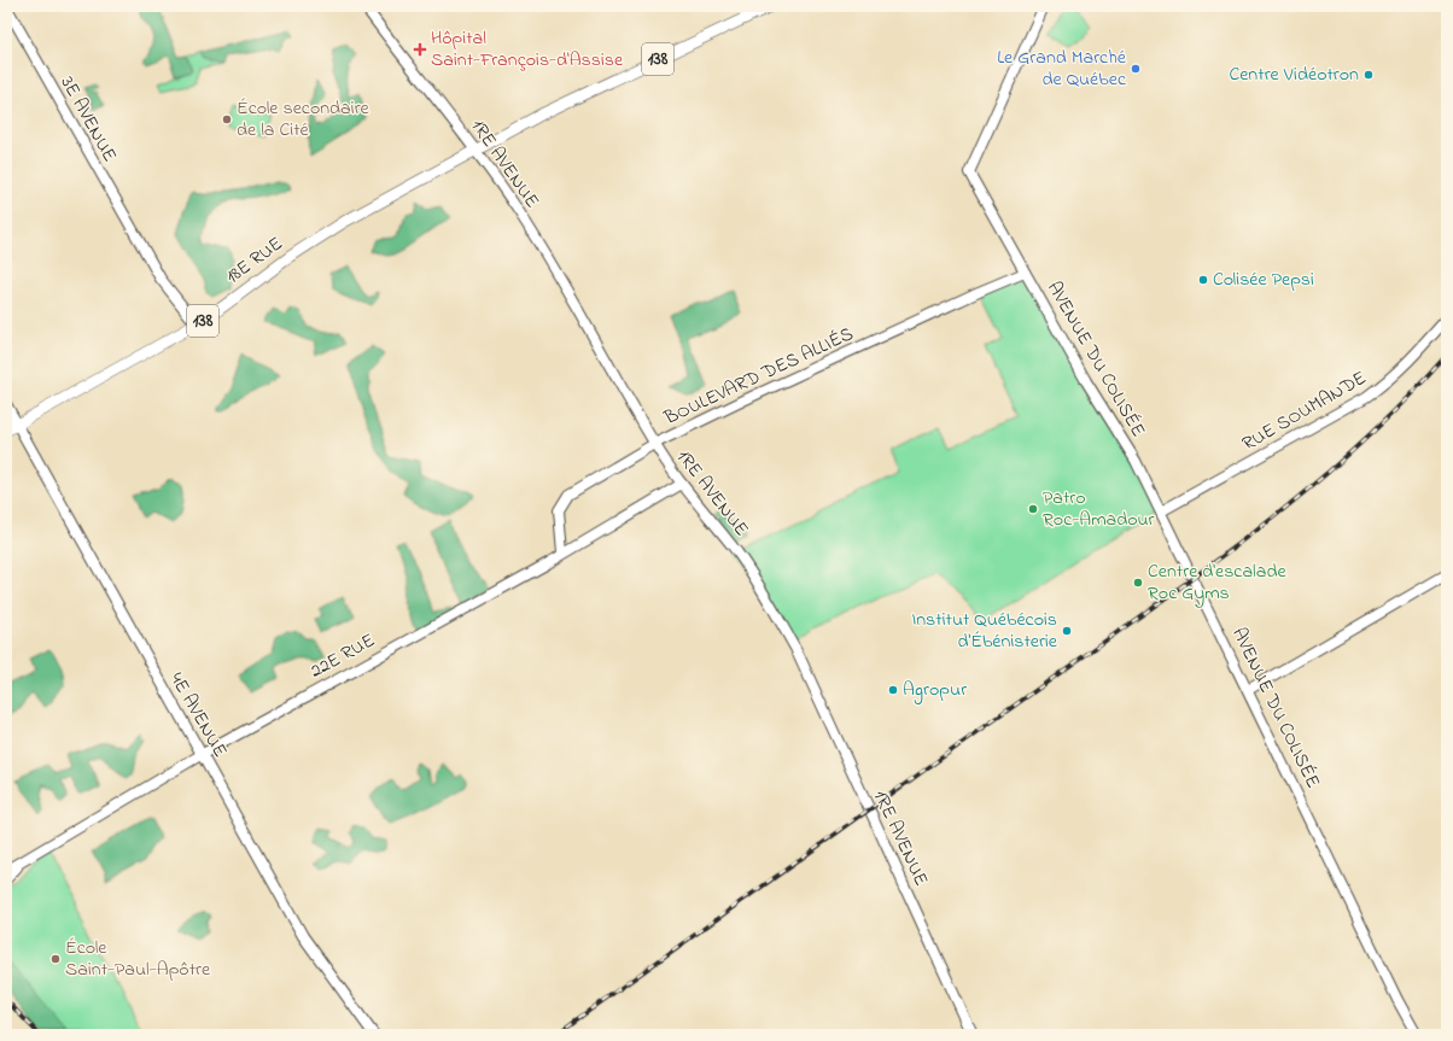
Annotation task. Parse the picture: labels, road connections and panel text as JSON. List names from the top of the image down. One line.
{"streets":{"main road":["138","18E RUE"],"street":["3E AVENUE","1RE AVENUE","AVENUE DU COLISÉE","BOULEVARD DES ALLIÉS","RUE SOUMANDE","22E RUE","4E AVENUE"]},"crossings":[["138","1RE AVENUE"],["138","18E RUE"],["3E AVENUE","18E RUE"],["1RE AVENUE","18E RUE"],["1RE AVENUE","BOULEVARD DES ALLIÉS"],["1RE AVENUE","22E RUE"],["18E RUE","4E AVENUE"],["AVENUE DU COLISÉE","BOULEVARD DES ALLIÉS"],["AVENUE DU COLISÉE","RUE SOUMANDE"],["BOULEVARD DES ALLIÉS","22E RUE"],["22E RUE","4E AVENUE"]],"places":{"health":["Hôpital Saint-François-d'Assise"],"other":["Le Grand Marché de Québec","Centre Vidéotron","École secondaire de la Cité","Colisée Pepsi","Patro Roc-Amadour","Centre d'escalade Roc Gyms","Institut Québécois d'Ébénisterie","Agropur","École Saint-Paul-Apôtre"]}}
